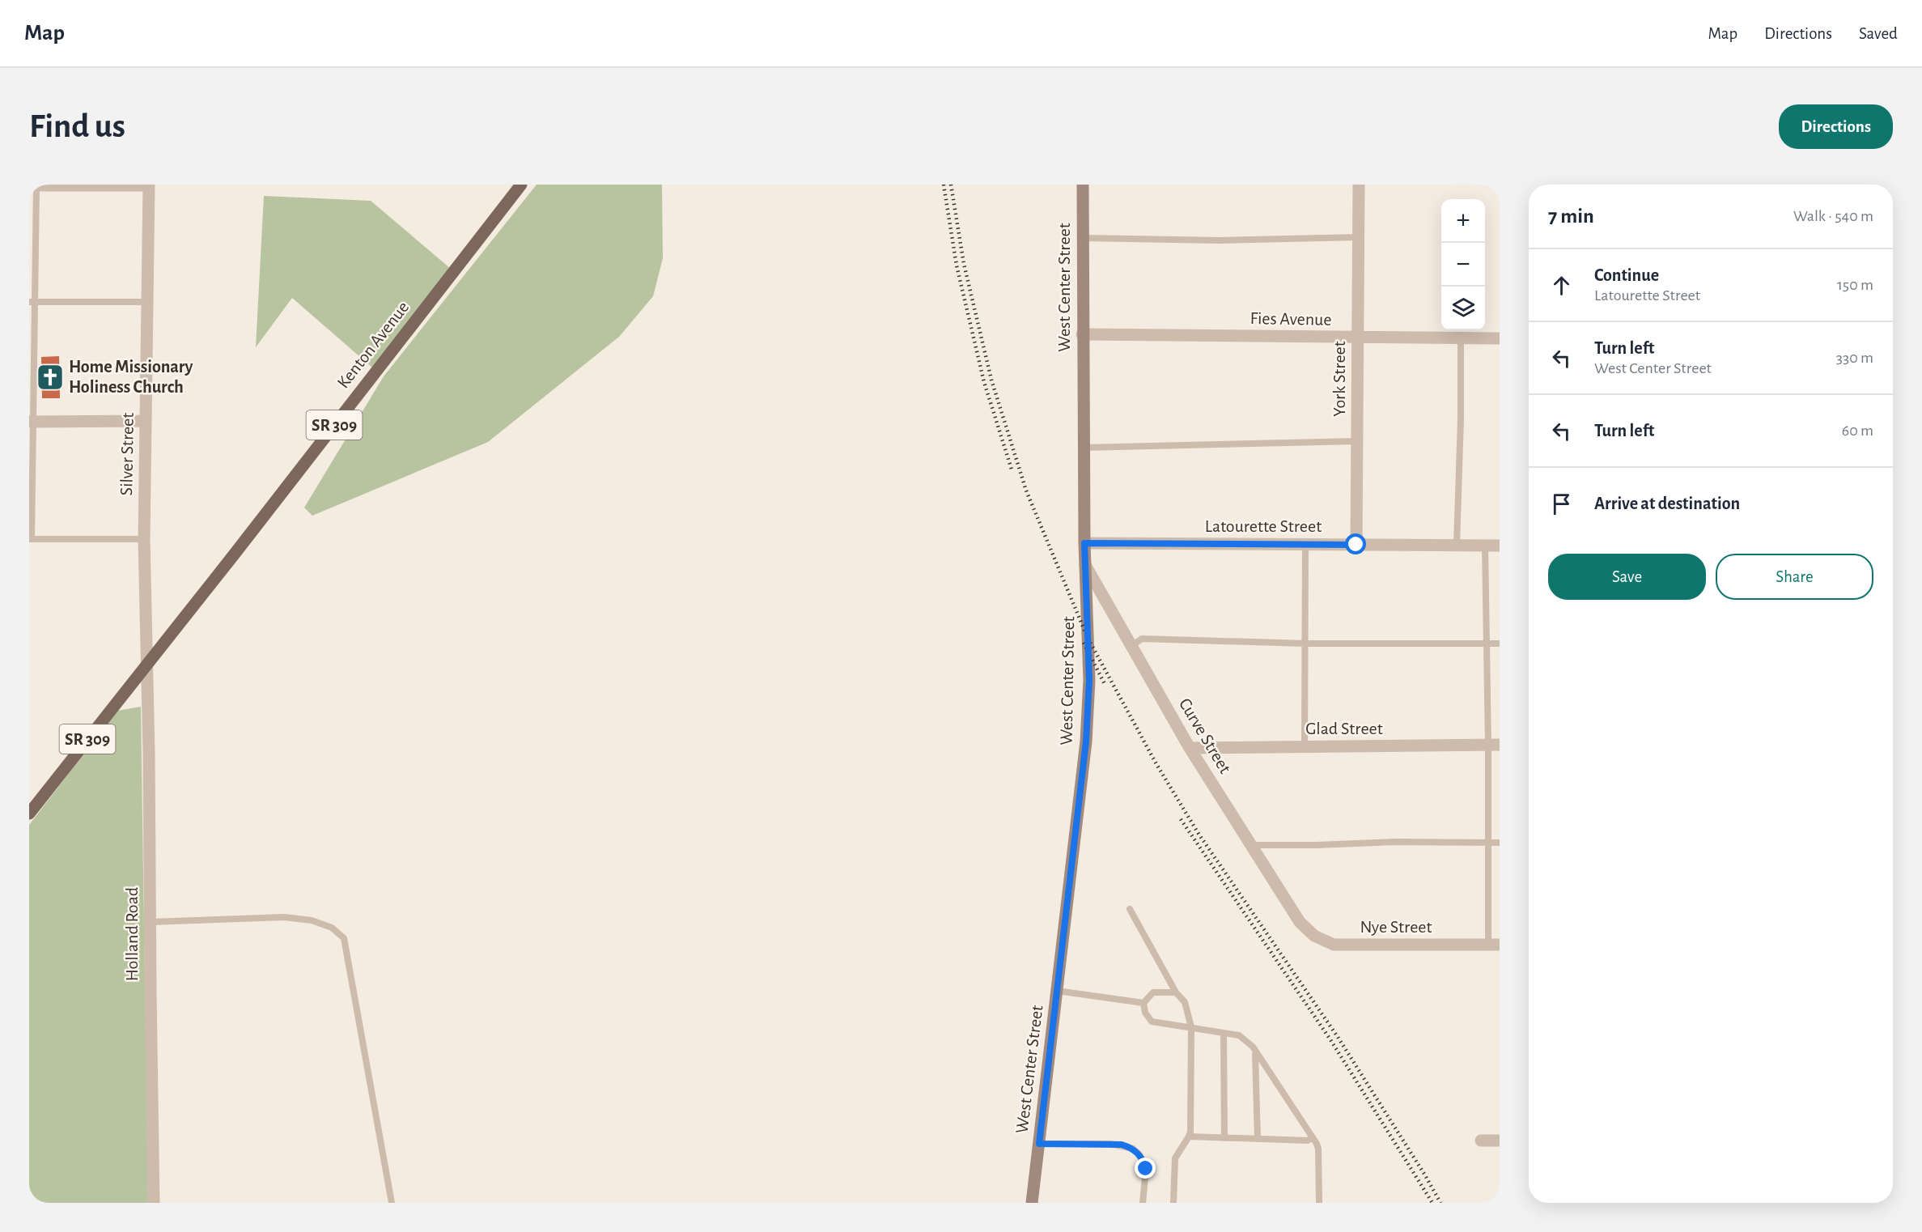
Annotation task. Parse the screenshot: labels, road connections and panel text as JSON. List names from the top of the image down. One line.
{"streets":{"main road":["West Center Street","Kenton Avenue","SR 309"],"street":["Fies Avenue","York Street","Silver Street","Latourette Street","Glad Street","Curve Street","Nye Street","Holland Road"]},"crossings":[["West Center Street","Fies Avenue"],["West Center Street","Latourette Street"],["West Center Street","Curve Street"],["Fies Avenue","York Street"],["Kenton Avenue","SR 309"],["Kenton Avenue","Silver Street"],["Kenton Avenue","Holland Road"],["York Street","Latourette Street"],["SR 309","Silver Street"],["SR 309","Holland Road"],["Silver Street","Holland Road"],["Glad Street","Curve Street"],["Curve Street","Nye Street"]],"places":{"church":["Home Missionary Holiness Church"]},"page":{"header":"Map","nav":["Map","Directions","Saved"],"buttons":["Directions",["Save","Share"]],"title":"Find us","heading":["7 min","Walk · 540 m"],"map_buttons":["+","−"],"list":[["Continue","Latourette Street","150 m"],["Turn left","West Center Street","330 m"],["Turn left","60 m"],"Arrive at destination"]}}
